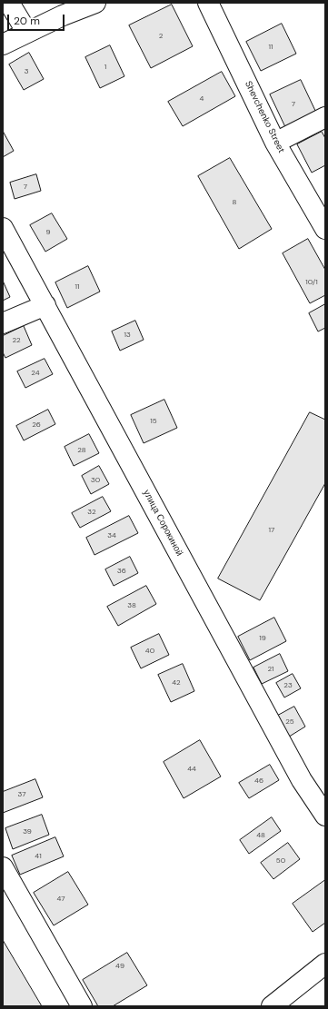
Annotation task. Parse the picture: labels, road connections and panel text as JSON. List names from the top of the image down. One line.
{"streets":{"street":["Shevchenko Street","улица Сорокиной"]},"house_numbers":["2","11","1","3","4","7","7","8","9","10/1","11","13","22","24","15","26","28","30","32","17","34","36","38","19","40","21","42","23","25","44","46","37","39","48","41","50","47","49"],"scale_bar":"20 m"}
